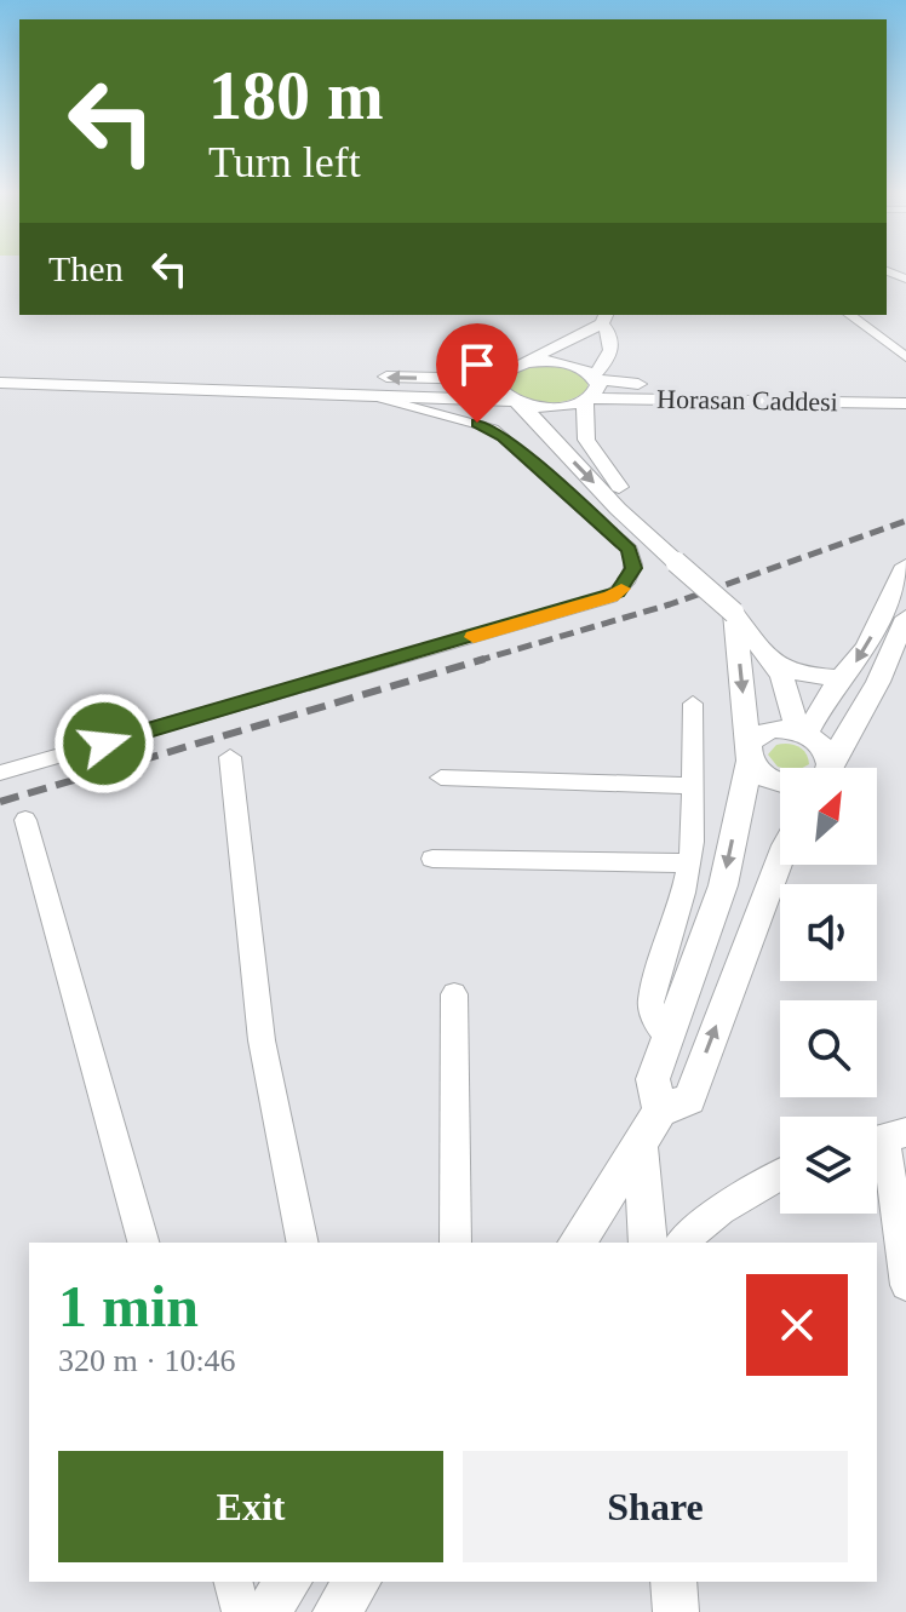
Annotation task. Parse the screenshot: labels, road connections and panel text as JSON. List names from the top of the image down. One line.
{"streets":{"street":["Horasan Caddesi"]},"north":"top right","page":{"turn":["180 m","Turn left"],"then":"Then","heading":["1 min","320 m · 10:46"],"buttons":["Exit","Share"]}}
